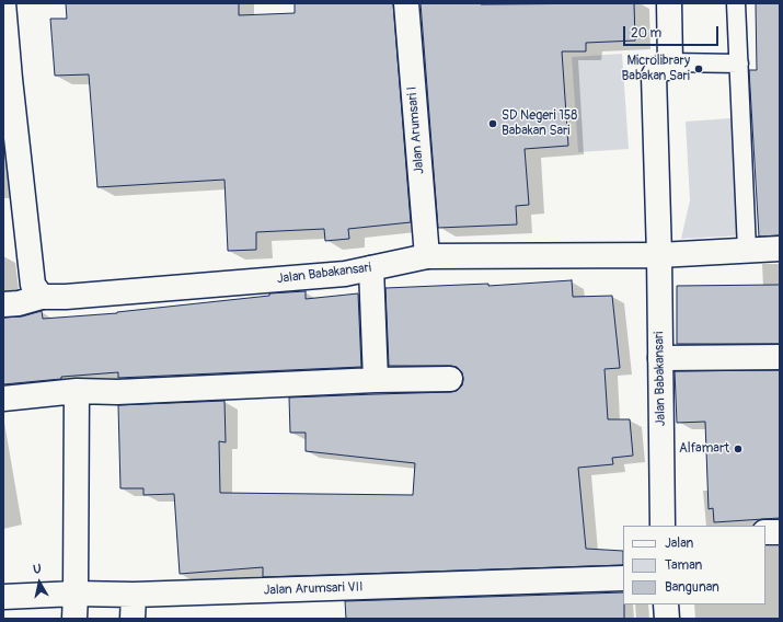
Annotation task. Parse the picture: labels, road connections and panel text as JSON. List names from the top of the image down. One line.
{"streets":{"street":["Jalan Arumsari I","Jalan Babakansari","Jalan Arumsari VII"]},"crossings":[["Jalan Arumsari I","Jalan Babakansari"]],"places":["Microlibrary Babakan Sari","SD Negeri 158 Babakan Sari","Alfamart"],"legend":["Jalan","Taman","Bangunan"],"scale_bar":"20 m","north":"top"}
